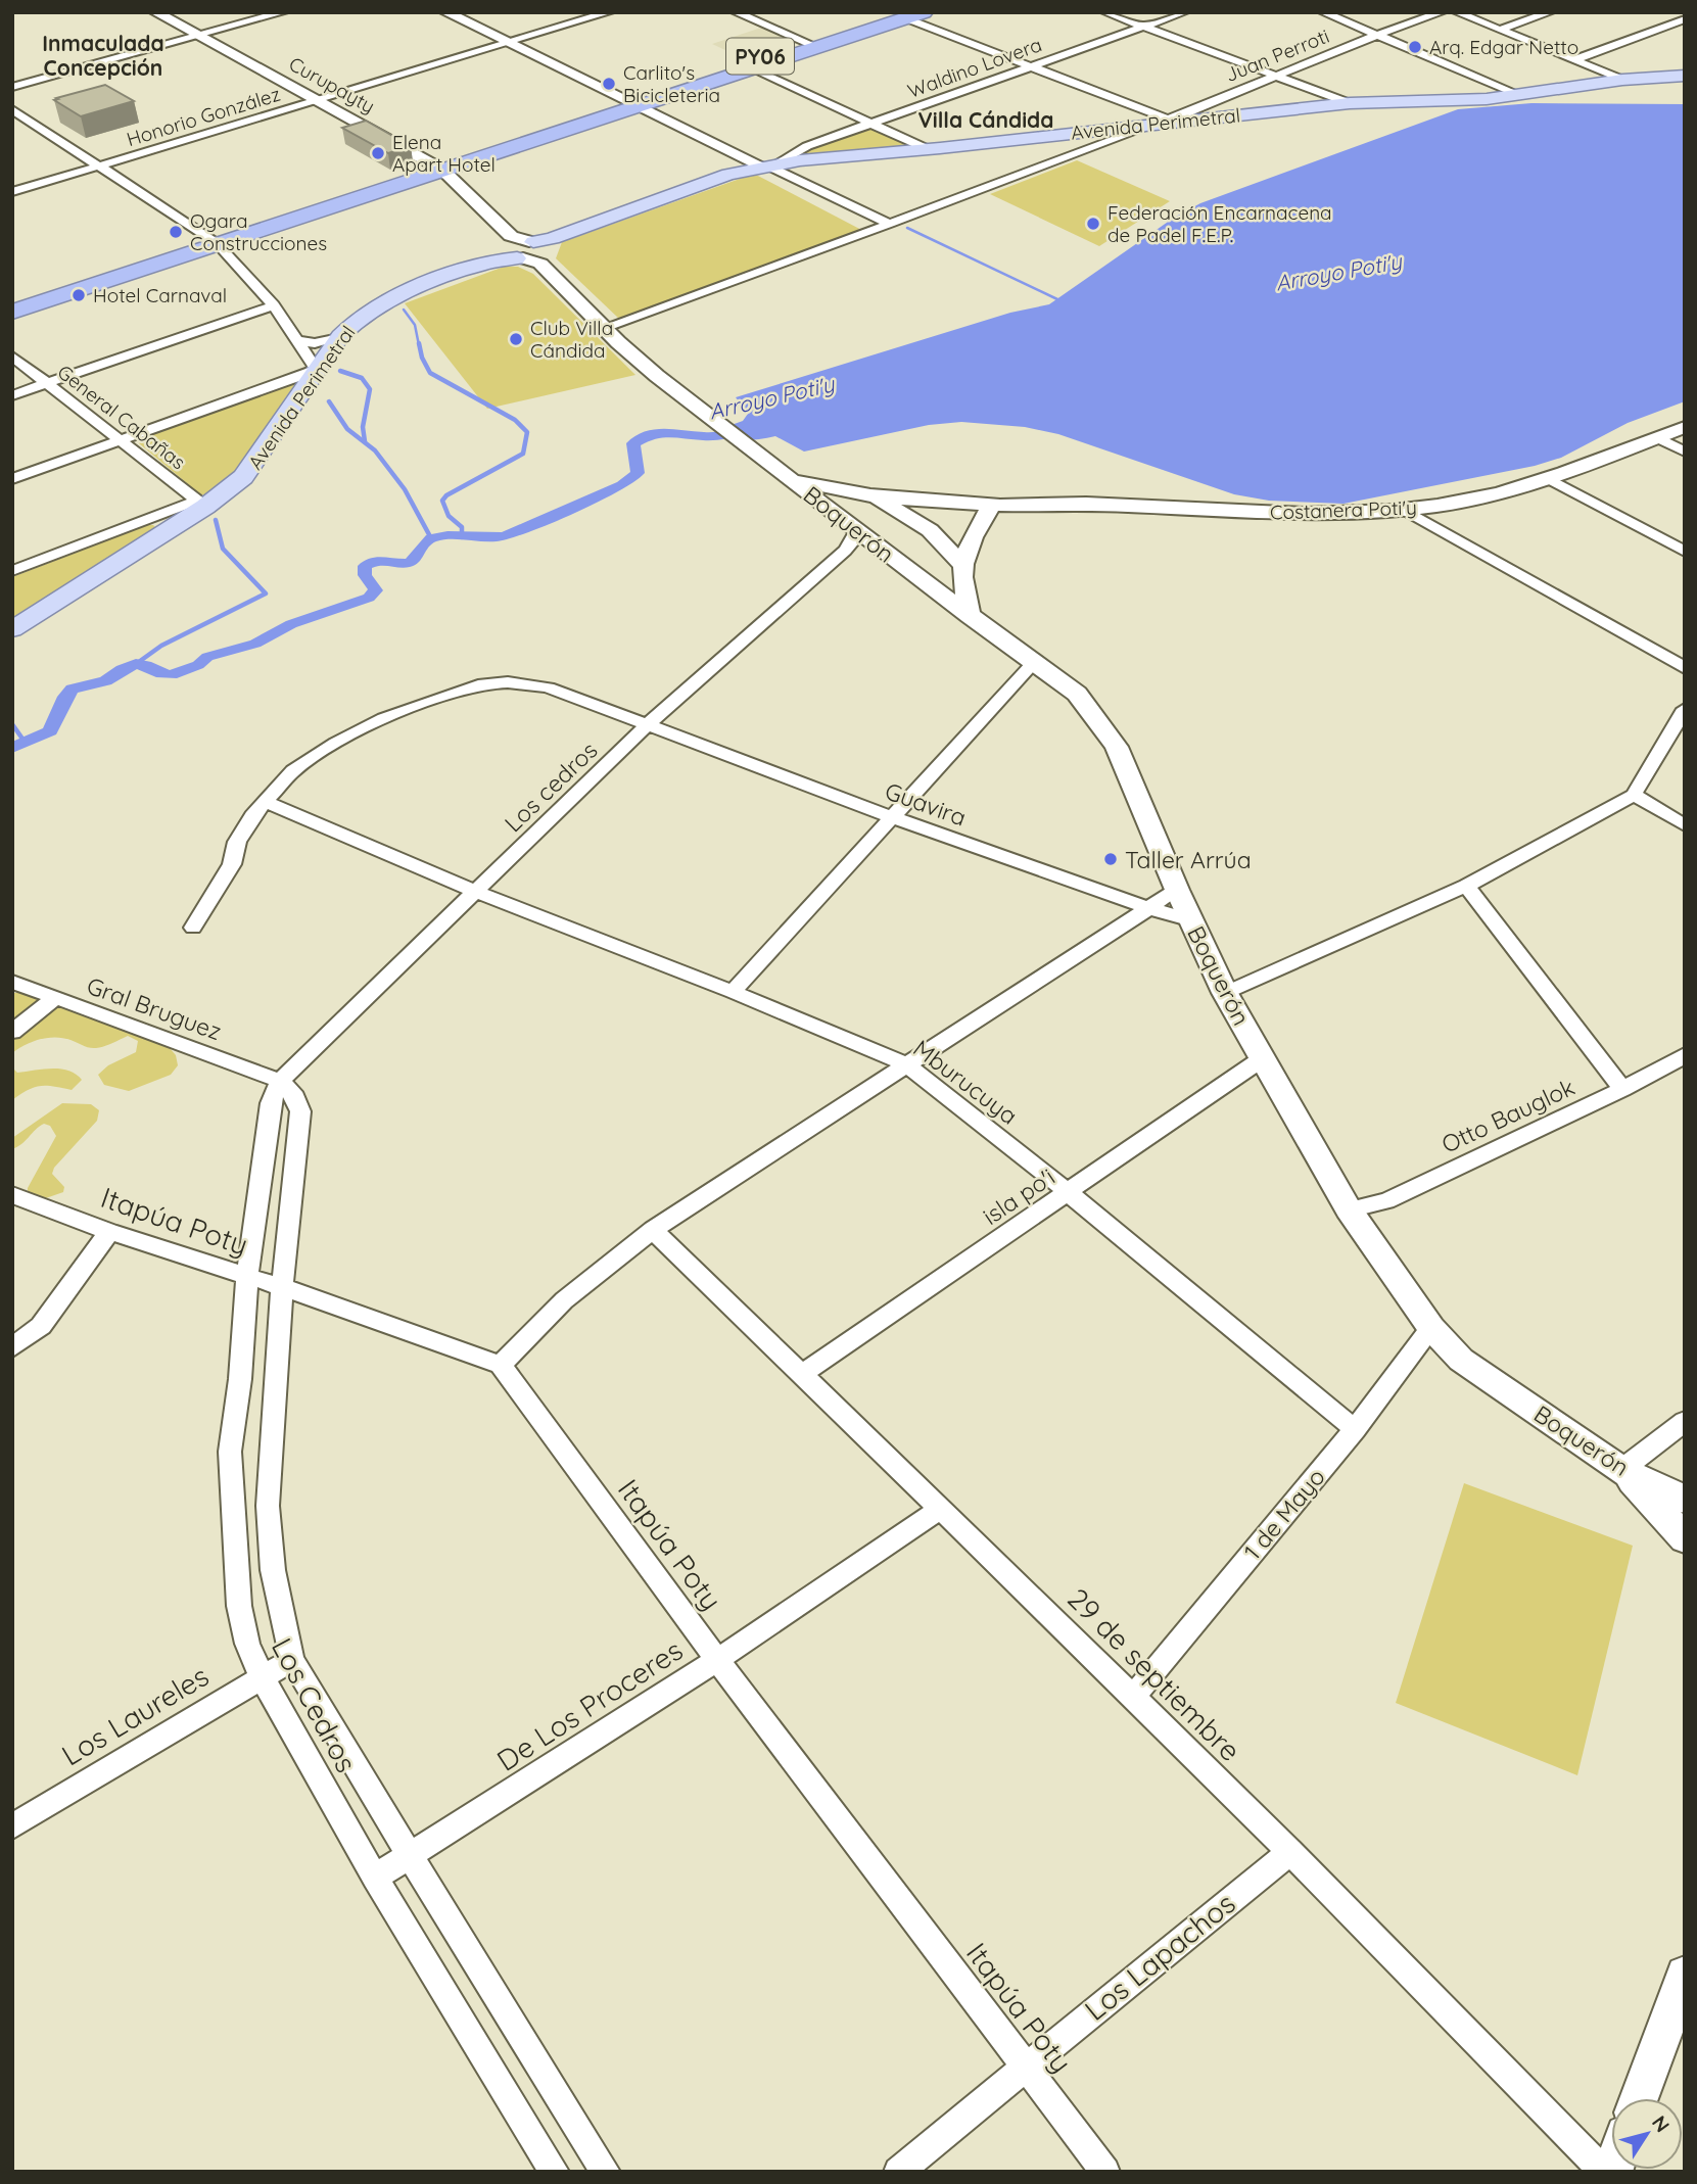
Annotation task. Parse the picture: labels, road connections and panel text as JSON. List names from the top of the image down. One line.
{"streets":{"highway":["PY06"],"main road":["Avenida Perimetral"],"street":["Juan Perroti","Waldino Lovera","Curupayty","Honorio González","General Cabañas","Costanera Poti'y","Boquerón","Los cedros","Guavira","Gral Bruguez","Mburucuya","Otto Bauglok","isla po'i","Itapúa Poty","1 de Mayo","29 de septiembre","Los Cedros","De Los Proceres","Los Laureles","Los Lapachos"]},"crossings":[["Juan Perroti","Curupayty"],["Juan Perroti","Avenida Perimetral"],["PY06","Curupayty"],["Waldino Lovera","Avenida Perimetral"],["Curupayty","Honorio González"],["Curupayty","Avenida Perimetral"],["Curupayty","Boquerón"],["Avenida Perimetral","General Cabañas"],["Boquerón","Los cedros"],["Boquerón","Guavira"],["Boquerón","Otto Bauglok"],["Boquerón","isla po'i"],["Boquerón","1 de Mayo"],["Los cedros","Guavira"],["Los cedros","Gral Bruguez"],["Los cedros","Mburucuya"],["Los cedros","Los Cedros"],["Guavira","Mburucuya"],["Gral Bruguez","Los Cedros"],["Mburucuya","isla po'i"],["Mburucuya","1 de Mayo"],["isla po'i","29 de septiembre"],["Itapúa Poty","Los Cedros"],["Itapúa Poty","De Los Proceres"],["Itapúa Poty","Los Lapachos"],["1 de Mayo","29 de septiembre"],["29 de septiembre","De Los Proceres"],["29 de septiembre","Los Lapachos"],["Los Cedros","De Los Proceres"],["Los Cedros","Los Laureles"]],"districts":["Inmaculada Concepción","Villa Cándida"],"water":["Arroyo Poti'y"],"places":["Arq. Edgar Netto","Carlito's Bicicleteria","Elena Apart Hotel","Federación Encarnacena de Padel F.E.P.","Ogara Construcciones","Hotel Carnaval","Club Villa Cándida","Taller Arrúa"],"north":"top right"}
